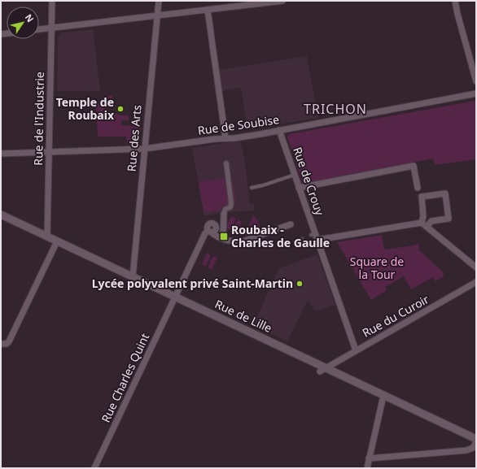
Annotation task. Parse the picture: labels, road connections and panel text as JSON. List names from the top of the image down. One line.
{"streets":{"street":["Rue de l'Industrie","Rue de Soubise","Rue des Arts","Rue de Crouy","Rue de Lille","Rue du Curoir","Rue Charles Quint"]},"crossings":[["Rue de l'Industrie","Rue de Soubise"],["Rue de l'Industrie","Rue de Lille"],["Rue de Soubise","Rue des Arts"],["Rue de Soubise","Rue de Crouy"],["Rue des Arts","Rue de Lille"],["Rue de Crouy","Rue du Curoir"],["Rue de Lille","Rue du Curoir"],["Rue de Lille","Rue Charles Quint"]],"districts":["TRICHON"],"parks":["Square de la Tour"],"places":{"other":["Temple de Roubaix","Lycée polyvalent privé Saint-Martin"],"transit":["Roubaix - Charles de Gaulle"]},"north":"top right"}
